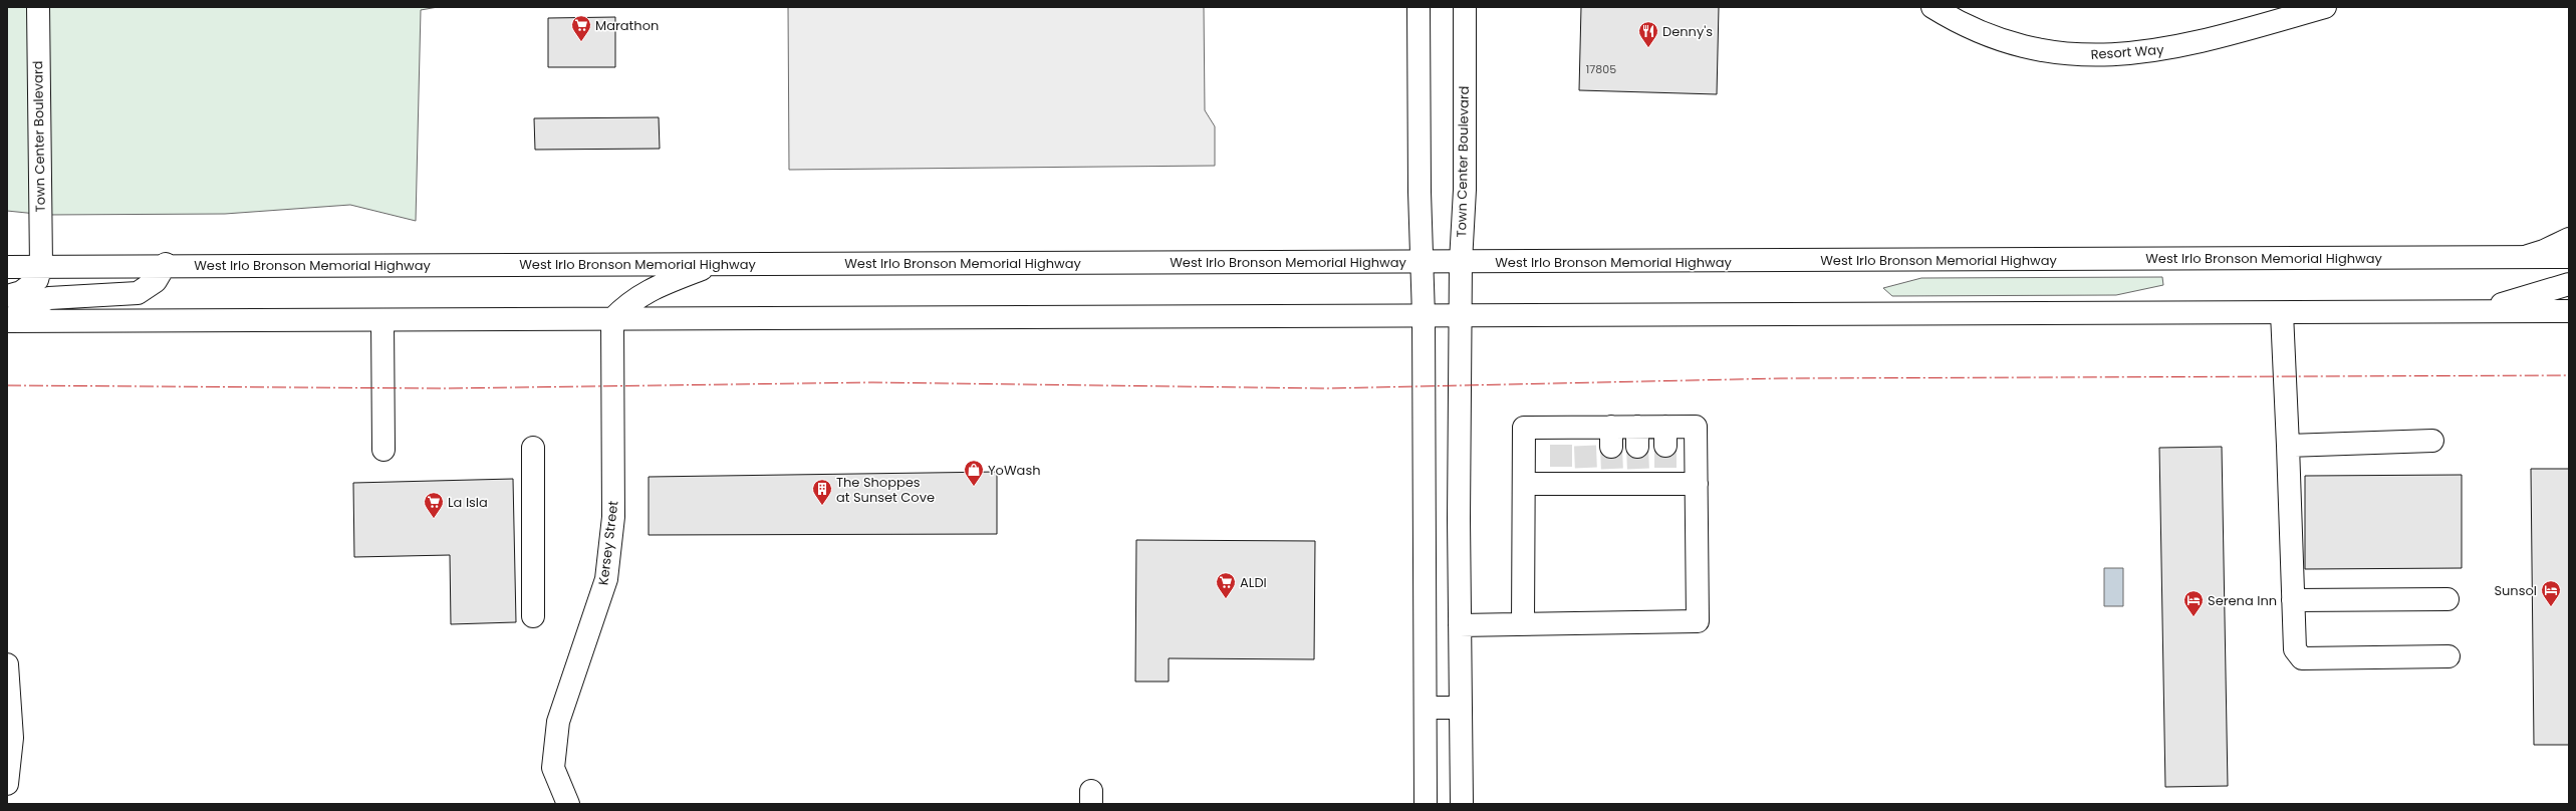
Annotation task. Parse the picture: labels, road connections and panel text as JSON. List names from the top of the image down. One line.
{"streets":{"main road":["Resort Way","Town Center Boulevard","West Irlo Bronson Memorial Highway","Kersey Street"]},"crossings":[["Town Center Boulevard","West Irlo Bronson Memorial Highway"]],"places":{"supermarket":["Marathon","La Isla","ALDI"],"restaurant":["Denny's"],"shop":["YoWash"],"building":["The Shoppes at Sunset Cove"],"hotel":["Sunsol","Serena Inn"]},"house_numbers":["17805"]}
